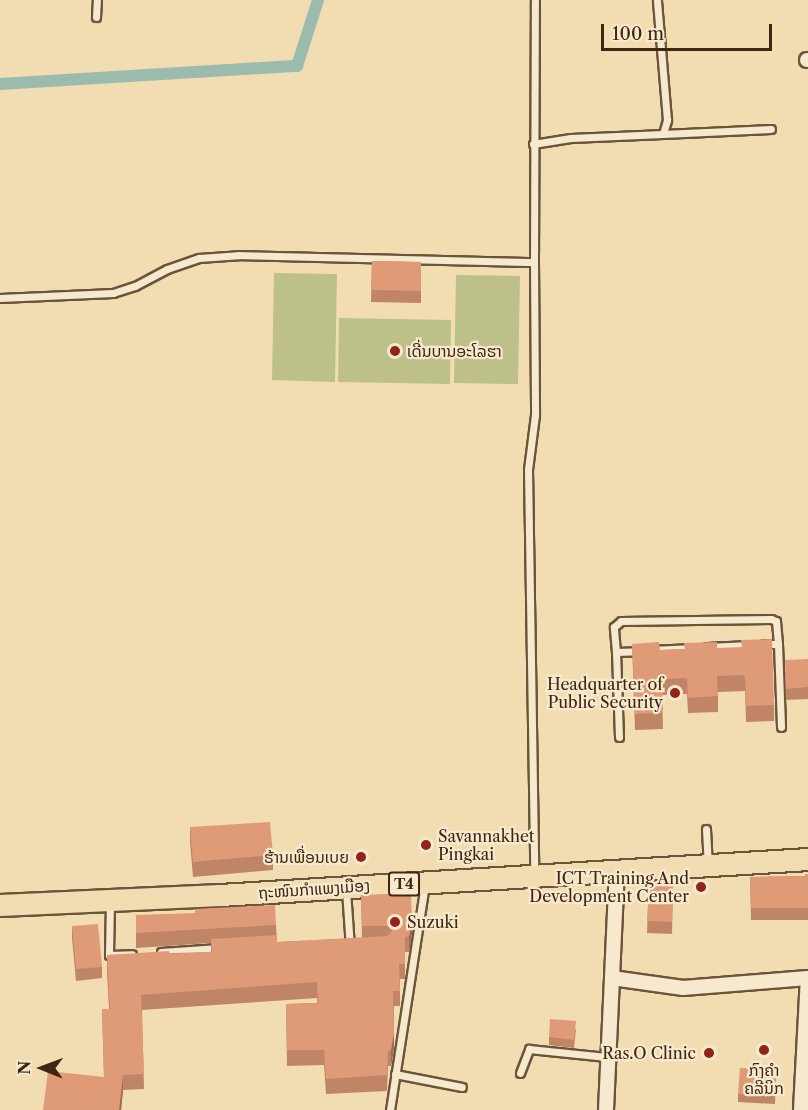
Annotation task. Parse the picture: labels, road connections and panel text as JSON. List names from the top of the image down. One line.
{"streets":{"main road":["T4","ຖະໜົນກຳແພງເມືອງ"]},"places":["ເດີ່ນບານອະໂລຮາ","Headquarter of Public Security","Savannakhet Pingkai","ຮ້ານເພື່ອນເບຍ","ICT Training And Development Center","Suzuki","ກົງຄຳ ຄລີນິກ","Ras.O Clinic"],"scale_bar":"100 m","north":"left"}
